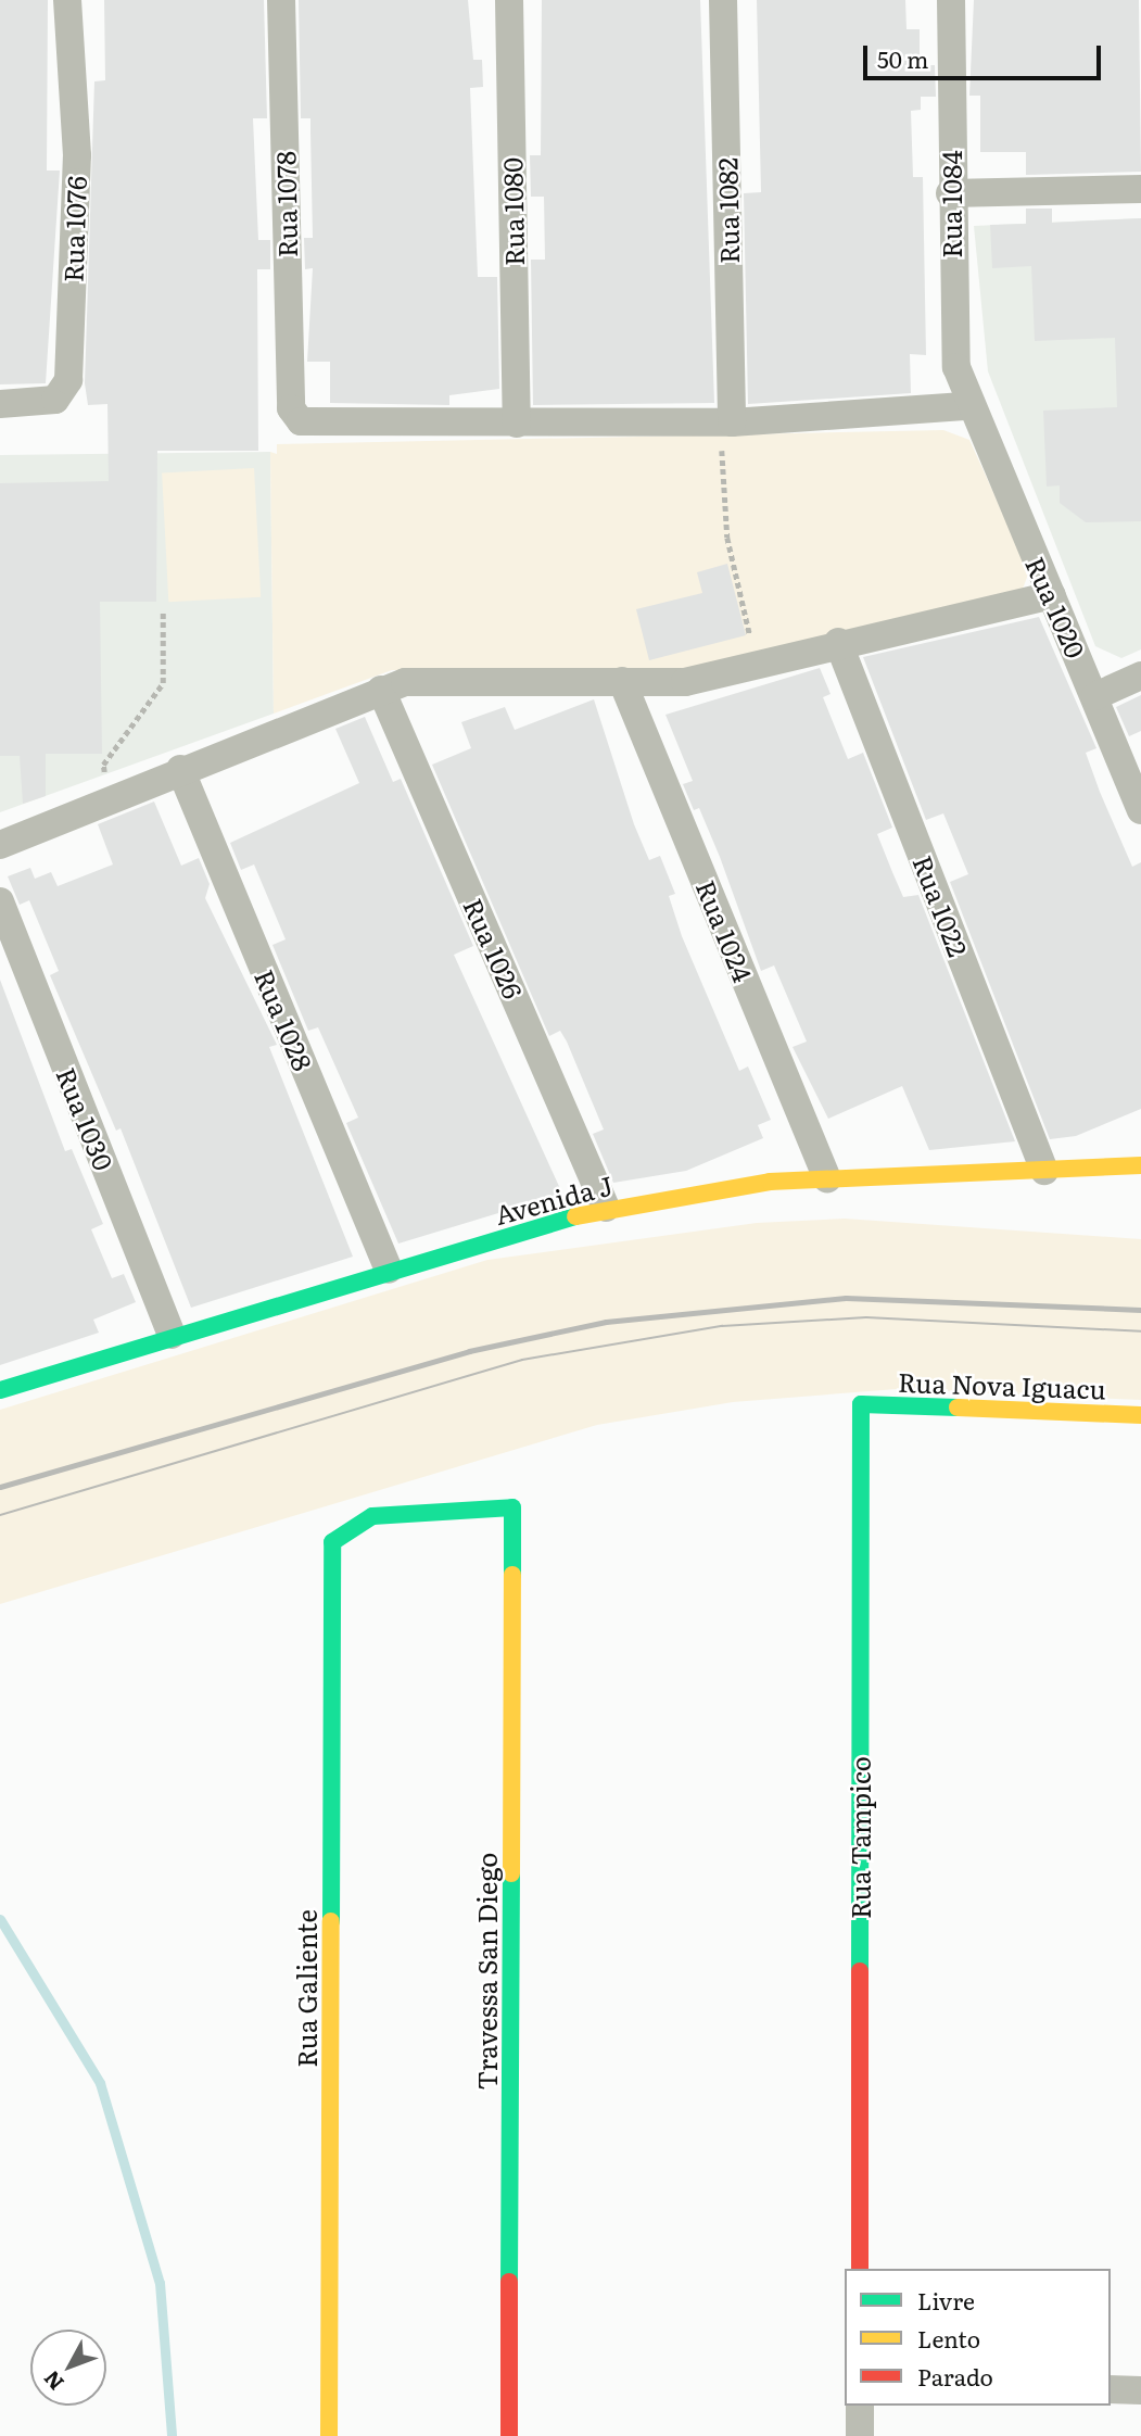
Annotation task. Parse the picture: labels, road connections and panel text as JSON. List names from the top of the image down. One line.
{"streets":{"street":["Rua 1078","Rua 1084","Rua 1082","Rua 1080","Rua 1076","Rua 1020","Rua 1022","Rua 1024","Rua 1026","Rua 1028","Rua 1030","Avenida J","Rua Nova Iguacu","Rua Tampico","Travessa San Diego","Rua Galiente"]},"crossings":[["Rua 1078","Rua 1080"],["Rua 1084","Rua 1020"],["Rua 1022","Avenida J"],["Rua 1024","Avenida J"],["Rua 1026","Avenida J"],["Rua 1028","Avenida J"],["Rua 1030","Avenida J"],["Rua Nova Iguacu","Rua Tampico"],["Travessa San Diego","Rua Galiente"]],"legend":["Livre","Lento","Parado"],"scale_bar":"50 m","north":"bottom left"}
